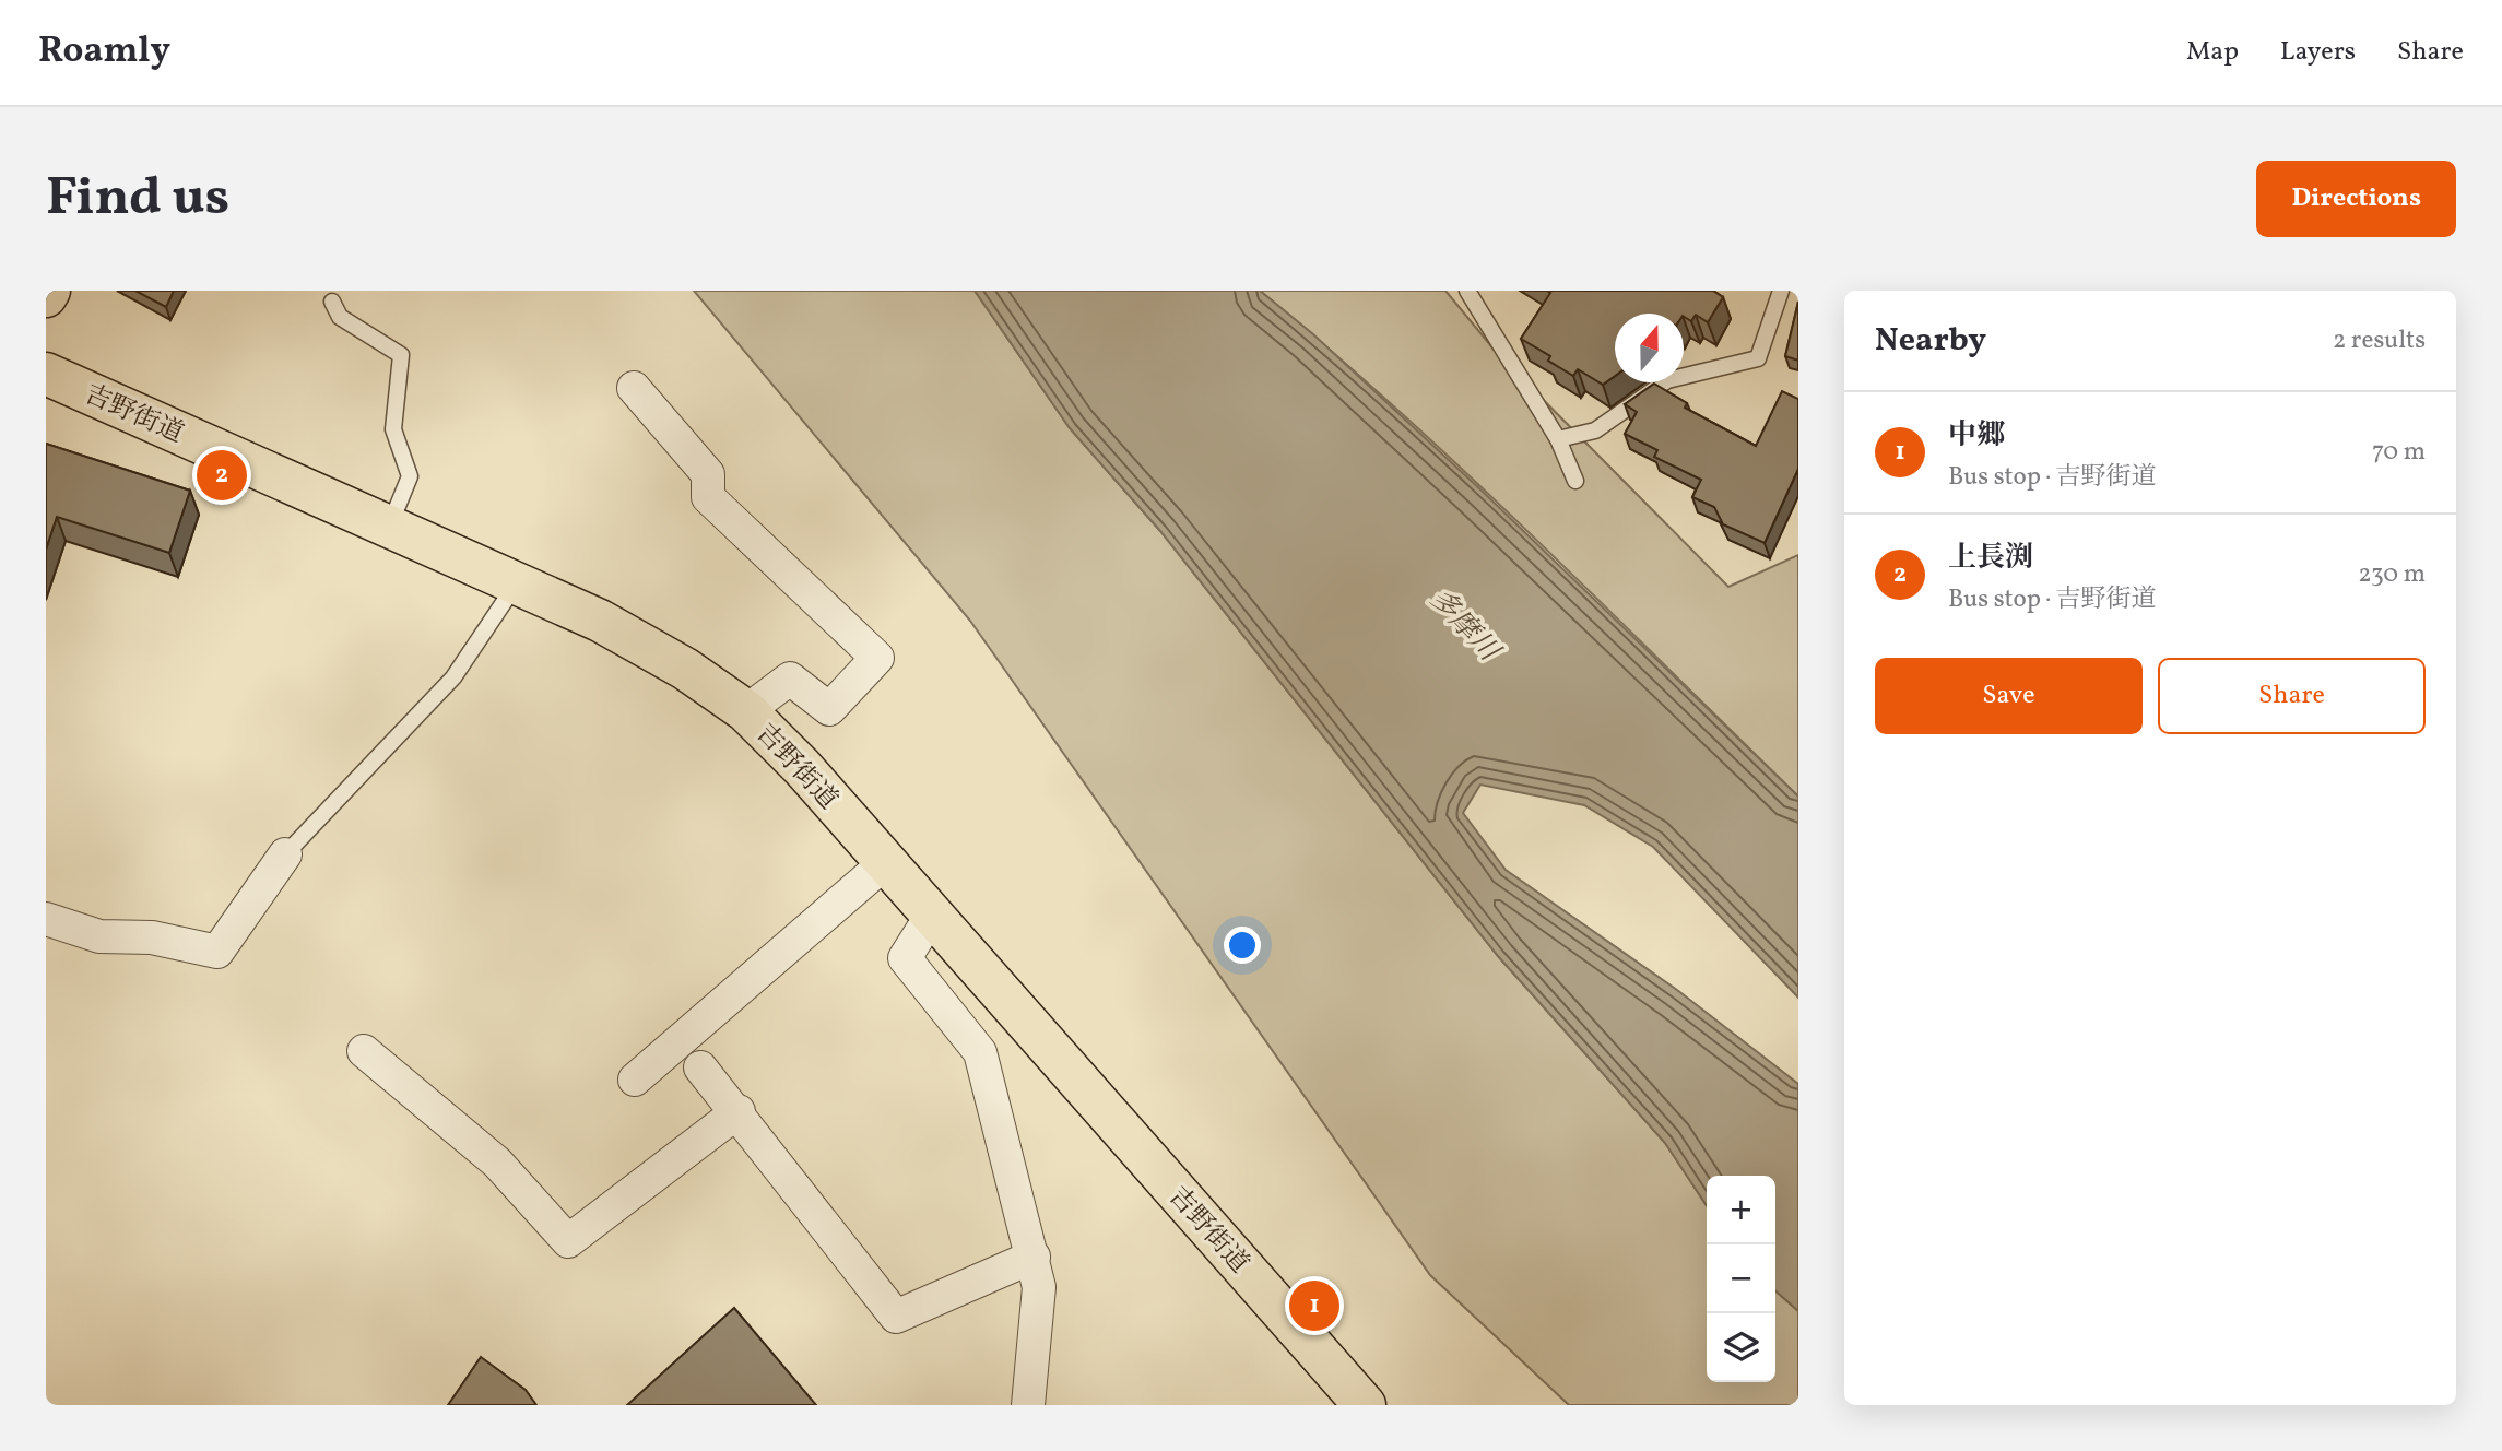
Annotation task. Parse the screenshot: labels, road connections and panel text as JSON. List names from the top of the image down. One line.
{"streets":{"main road":["吉野街道"]},"water":["多摩川"],"north":"top","page":{"header":"Roamly","nav":["Map","Layers","Share"],"buttons":["Directions",["Save","Share"]],"title":"Find us","heading":["Nearby","2 results"],"list":[{"mark":"1","name":"中郷","note":"Bus stop · 吉野街道","value":"70 m"},{"mark":"2","name":"上長渕","note":"Bus stop · 吉野街道","value":"230 m"}],"pins":["2","1"],"map_buttons":["+","−"]}}
